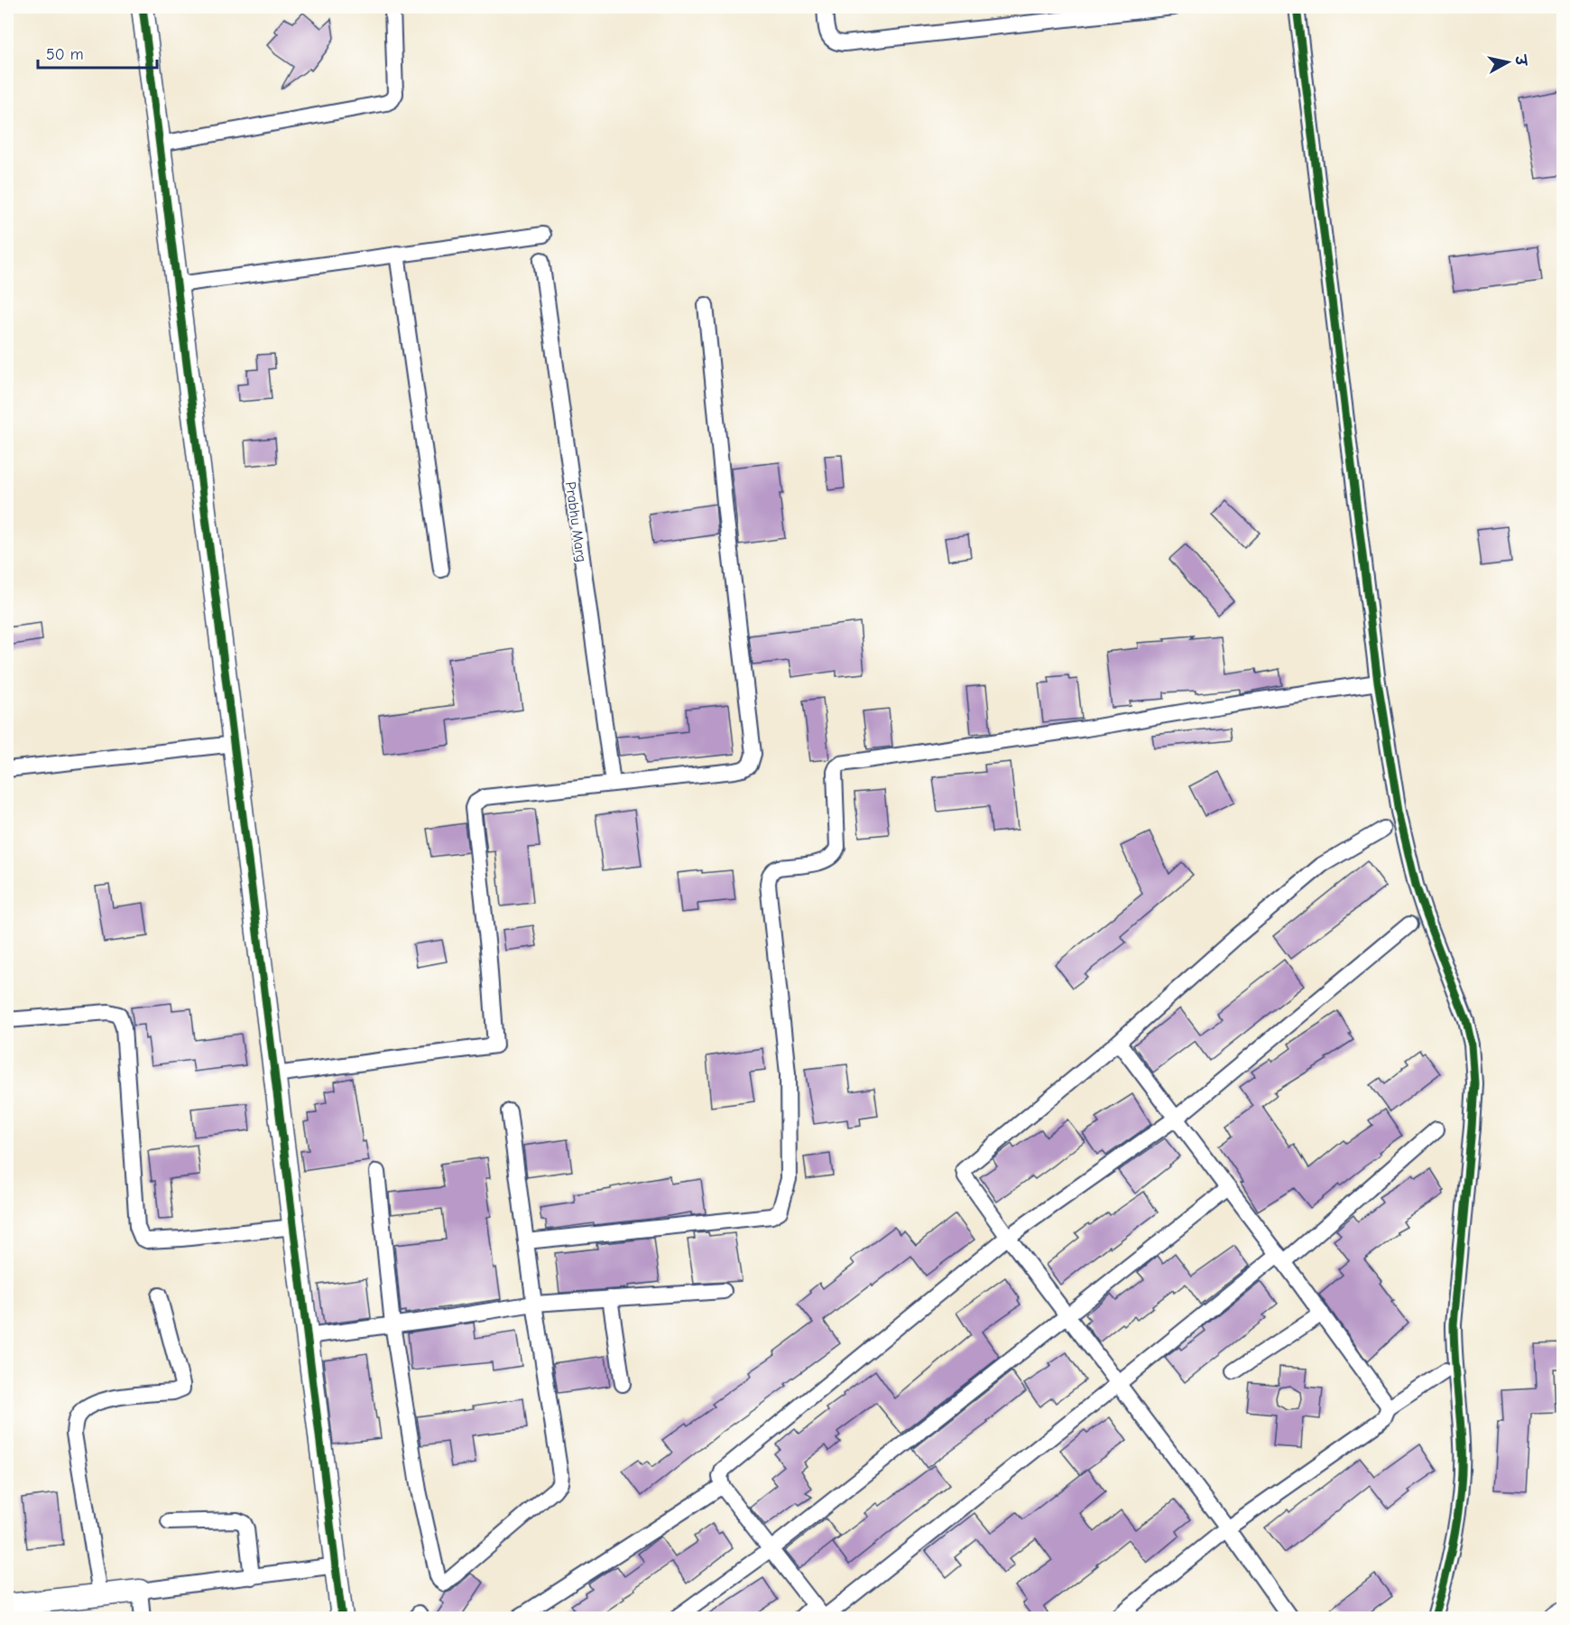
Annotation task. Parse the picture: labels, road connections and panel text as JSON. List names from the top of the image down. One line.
{"streets":{"street":["Prabhu Marg"]},"scale_bar":"50 m","north":"right"}
